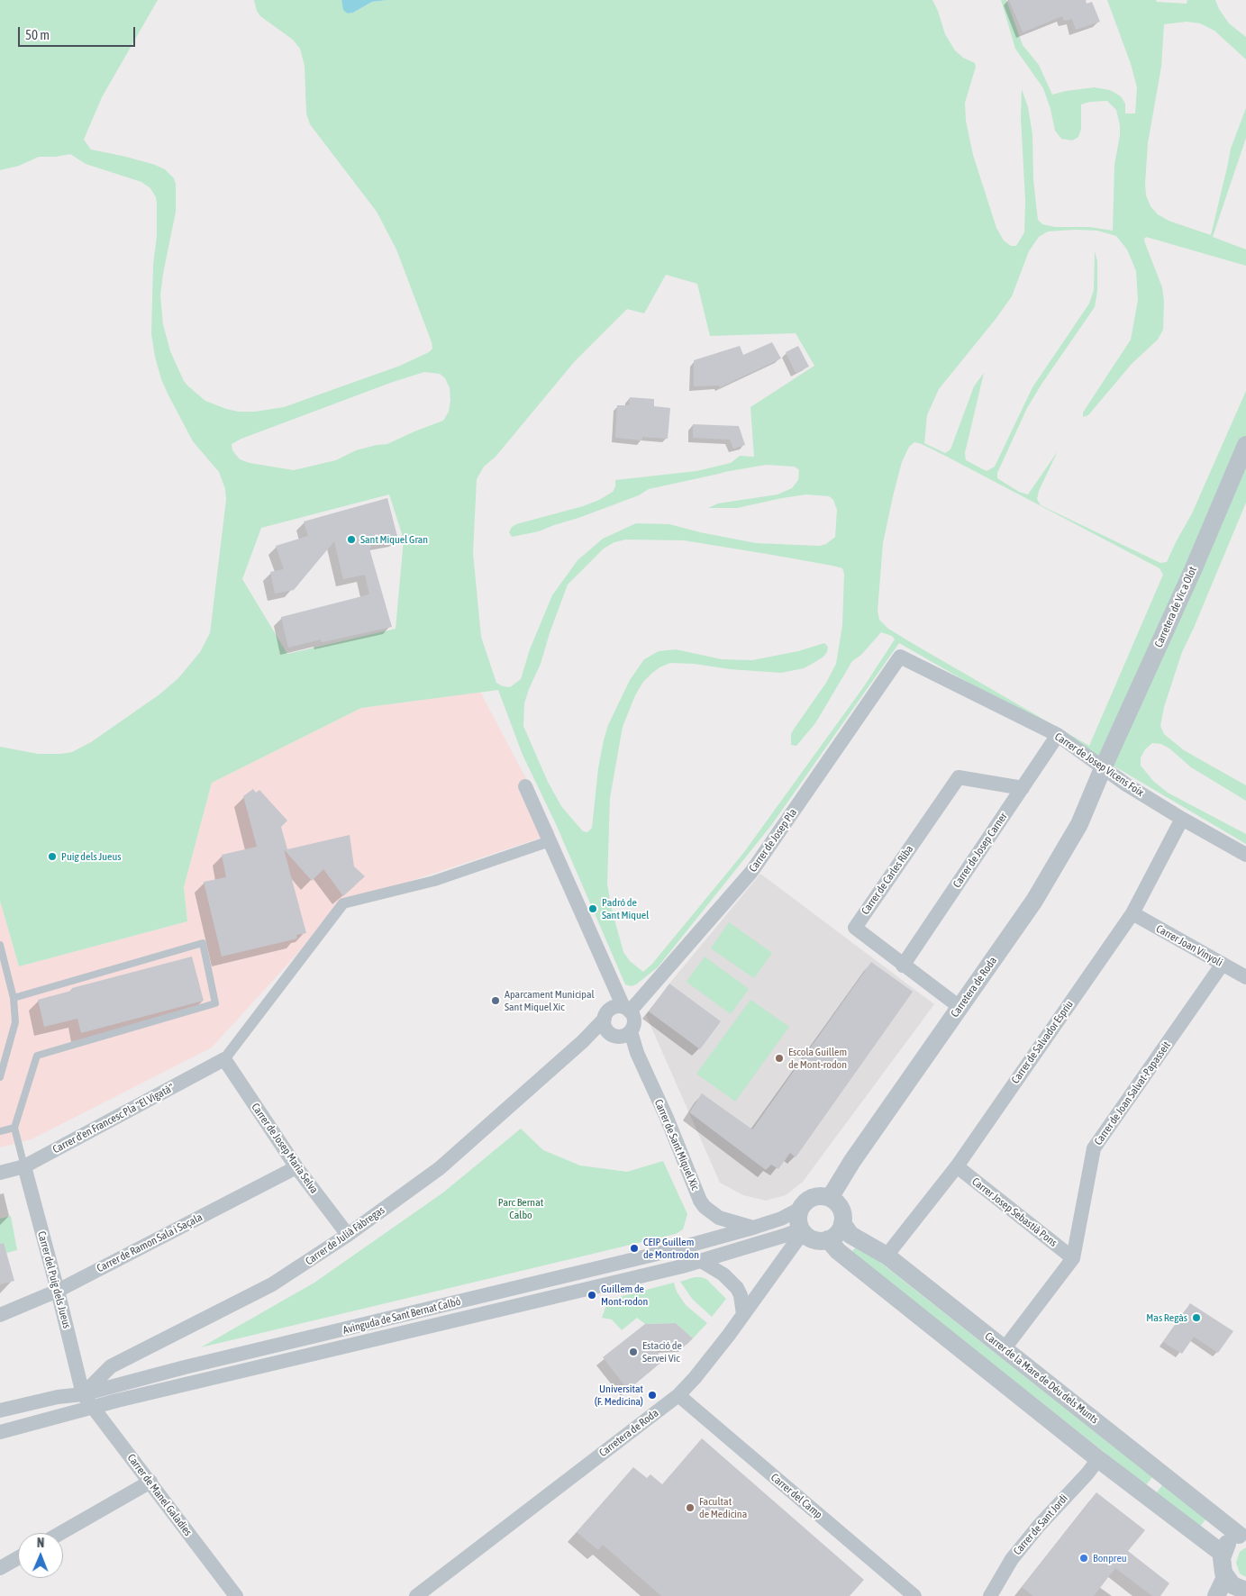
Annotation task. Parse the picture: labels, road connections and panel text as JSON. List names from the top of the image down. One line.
{"streets":{"street":["Carretera de Vic a Olot","Carrer de Josep Vicens Foix","Carrer de Josep Pla","Carrer de Josep Carner","Carrer de Carles Riba","Carrer Joan Vinyoli","Carretera de Roda","Carrer de Salvador Espriu","Carrer de Joan Salvat-Papasseit","Carrer d'en Francesc Pla \"El Vigatà\"","Carrer de Sant Miquel Xic","Carrer de Josep Maria Selva","Carrer Josep Sebastià Pons","Carrer de Julià Fàbregas","Carrer de Ramon Sala i Saçala","Carrer del Puig dels Jueus","Avinguda de Sant Bernat Calbó","Carrer de la Mare de Déu dels Munts","Carrer de Manel Galadies","Carrer del Camp","Carrer de Sant Jordi"]},"crossings":[["Carretera de Vic a Olot","Carrer de Josep Vicens Foix"],["Carretera de Vic a Olot","Carretera de Roda"],["Carrer de Josep Vicens Foix","Carrer de Josep Pla"],["Carrer de Josep Vicens Foix","Carrer de Josep Carner"],["Carrer de Josep Vicens Foix","Carretera de Roda"],["Carrer de Josep Vicens Foix","Carrer de Salvador Espriu"],["Carrer de Josep Pla","Carrer de Sant Miquel Xic"],["Carrer de Josep Pla","Carrer de Julià Fàbregas"],["Carrer de Josep Carner","Carrer de Carles Riba"],["Carrer de Carles Riba","Carretera de Roda"],["Carrer Joan Vinyoli","Carrer de Salvador Espriu"],["Carrer Joan Vinyoli","Carrer de Joan Salvat-Papasseit"],["Carretera de Roda","Avinguda de Sant Bernat Calbó"],["Carretera de Roda","Carrer de la Mare de Déu dels Munts"],["Carretera de Roda","Carrer del Camp"],["Carrer de Salvador Espriu","Carrer Josep Sebastià Pons"],["Carrer de Salvador Espriu","Carrer de la Mare de Déu dels Munts"],["Carrer de Joan Salvat-Papasseit","Carrer Josep Sebastià Pons"],["Carrer de Joan Salvat-Papasseit","Carrer de la Mare de Déu dels Munts"],["Carrer d'en Francesc Pla \"El Vigatà\"","Carrer de Josep Maria Selva"],["Carrer d'en Francesc Pla \"El Vigatà\"","Carrer del Puig dels Jueus"],["Carrer de Sant Miquel Xic","Carrer de Julià Fàbregas"],["Carrer de Sant Miquel Xic","Avinguda de Sant Bernat Calbó"],["Carrer de Josep Maria Selva","Carrer de Julià Fàbregas"],["Carrer de Josep Maria Selva","Carrer de Ramon Sala i Saçala"],["Carrer de Julià Fàbregas","Carrer del Puig dels Jueus"],["Carrer de Julià Fàbregas","Avinguda de Sant Bernat Calbó"],["Carrer de Julià Fàbregas","Carrer de Manel Galadies"],["Carrer de Ramon Sala i Saçala","Carrer del Puig dels Jueus"],["Carrer del Puig dels Jueus","Avinguda de Sant Bernat Calbó"],["Carrer del Puig dels Jueus","Carrer de Manel Galadies"],["Avinguda de Sant Bernat Calbó","Carrer de la Mare de Déu dels Munts"],["Avinguda de Sant Bernat Calbó","Carrer de Manel Galadies"]],"parks":["Parc Bernat Calbo"],"places":["Sant Miquel Gran","Puig dels Jueus","Padró de Sant Miquel","Aparcament Municipal Sant Miquel Xic","Escola Guillem de Mont-rodon","CEIP Guillem de Montrodon","Guillem de Mont-rodon","Mas Regàs","Estació de Servei Vic","Universitat (F. Medicina)","Facultat de Medicina","Bonpreu"],"scale_bar":"50 m","north":"top"}
